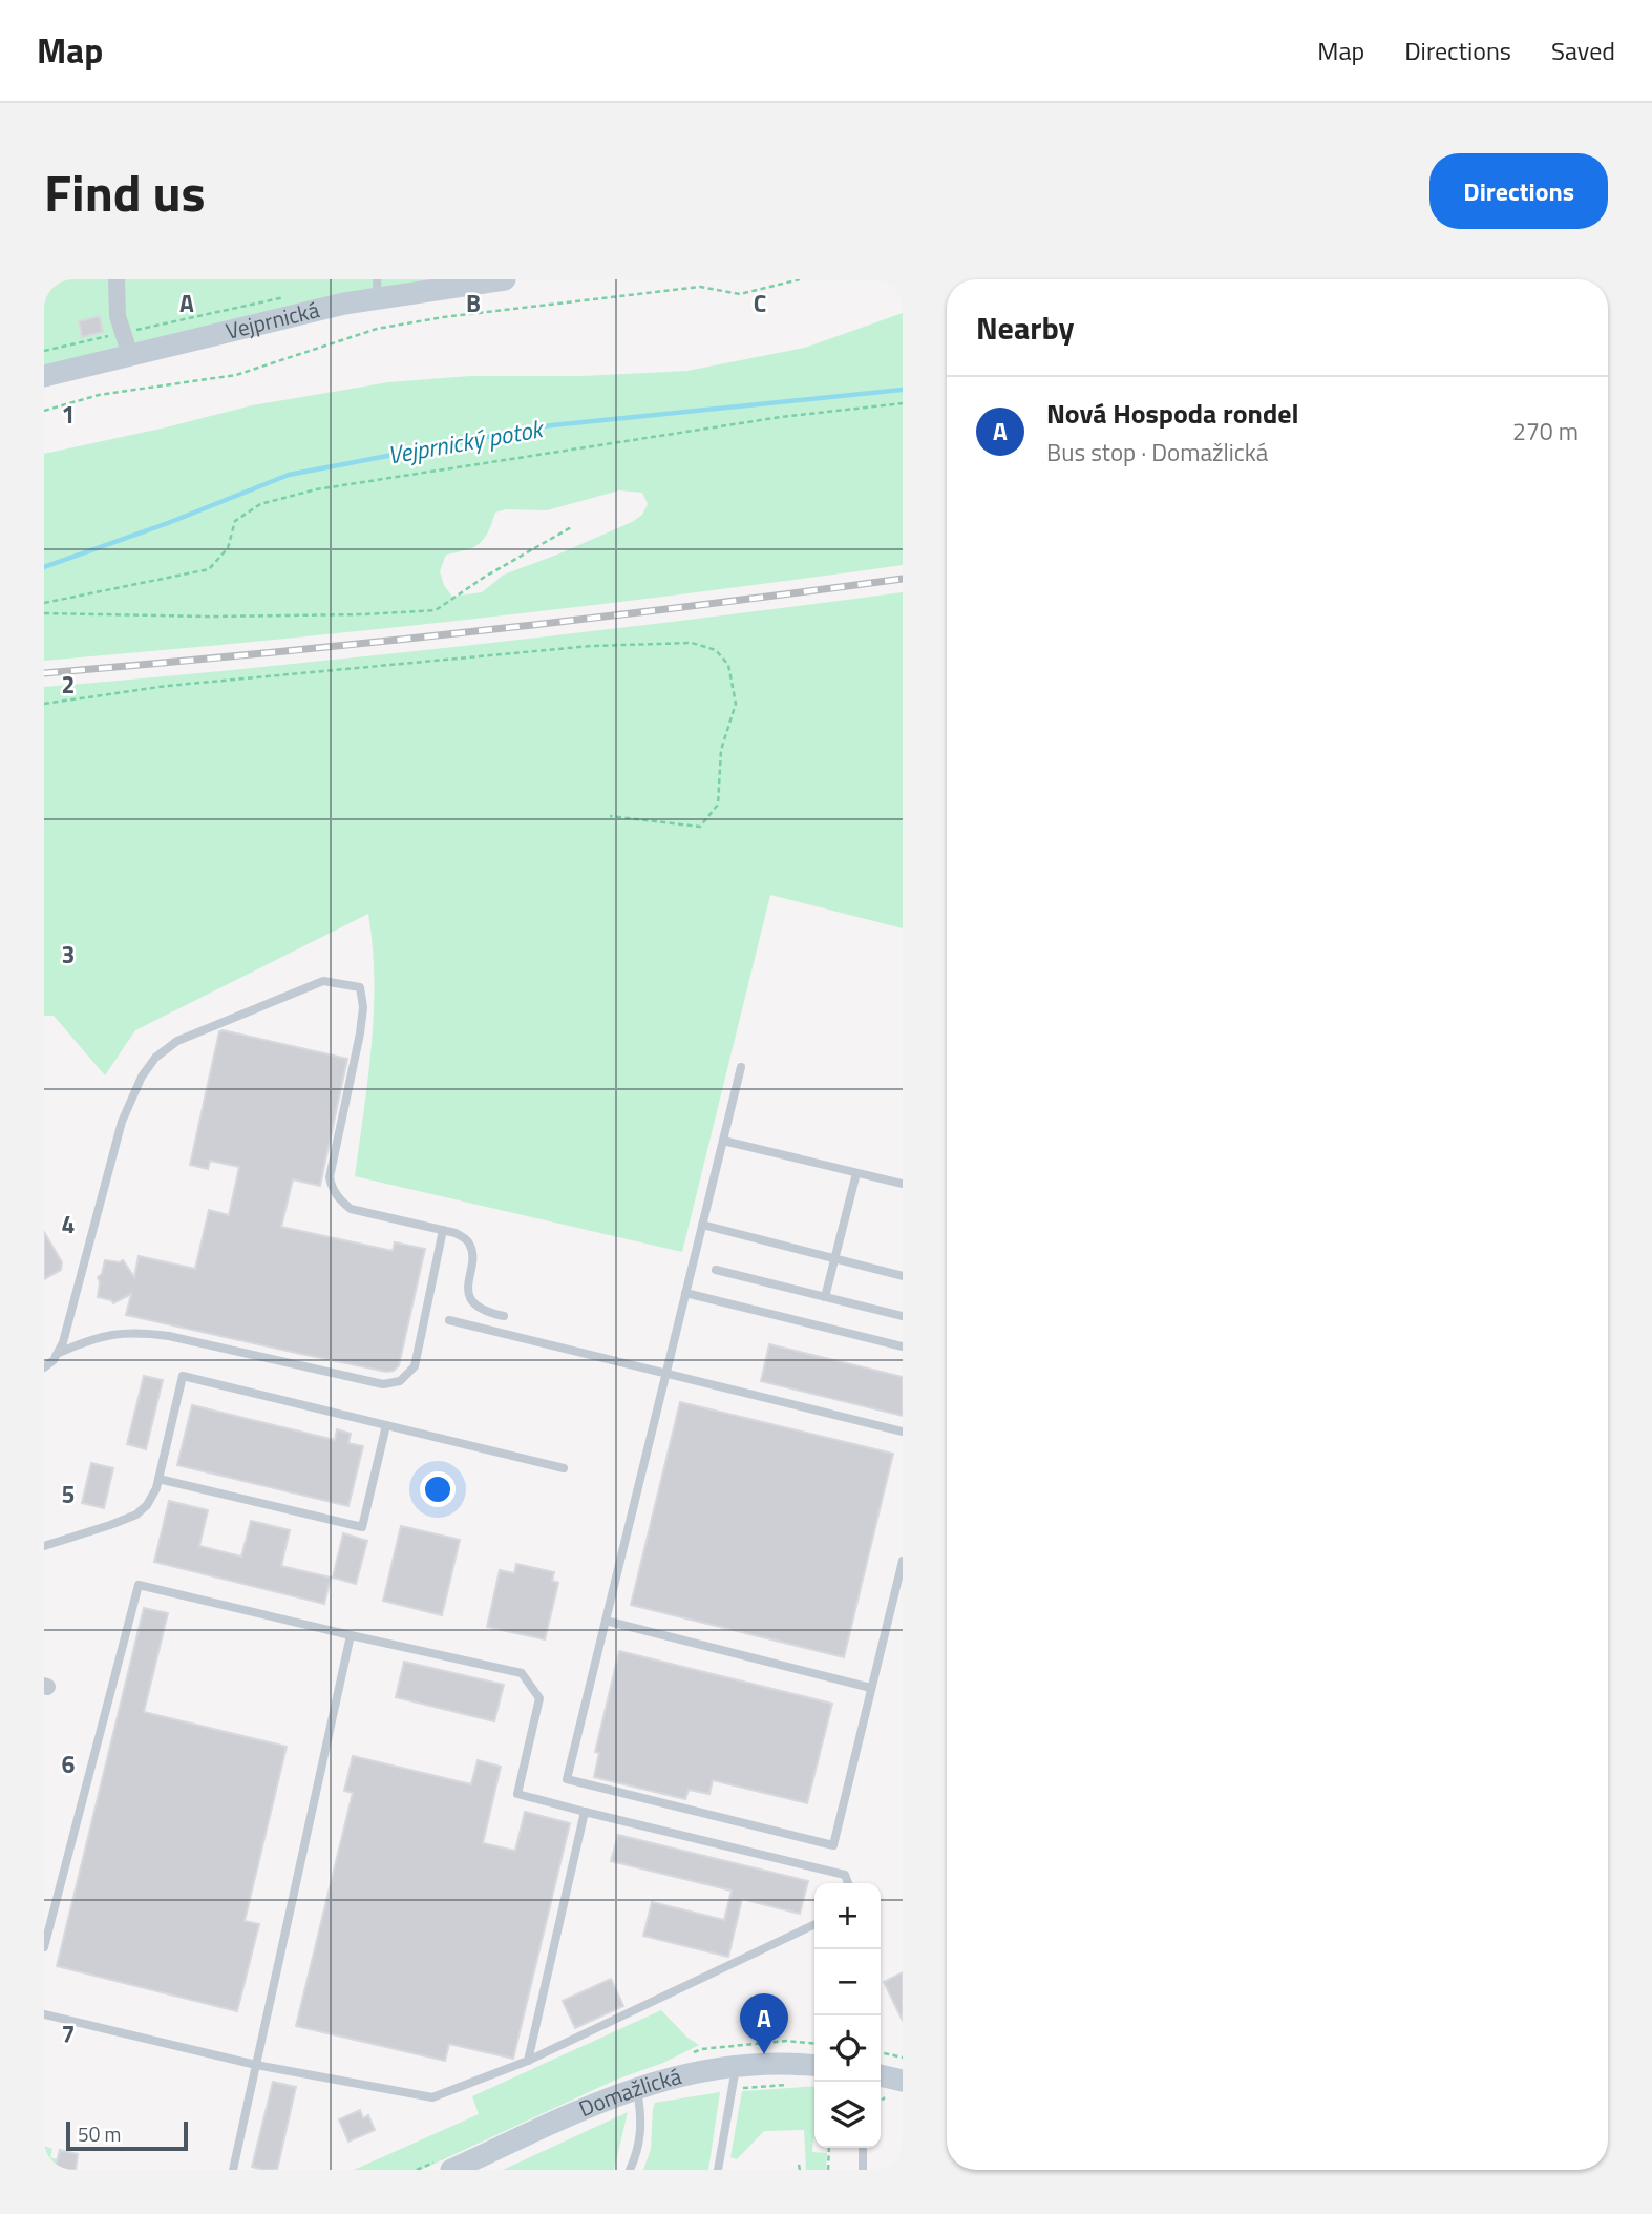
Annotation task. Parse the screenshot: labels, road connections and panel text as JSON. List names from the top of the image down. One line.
{"streets":{"main road":["Vejprnická","Domažlická"]},"water":["Vejprnický potok"],"scale_bar":"50 m","page":{"header":"Map","nav":["Map","Directions","Saved"],"title":"Find us","buttons":"Directions","heading":"Nearby","list":[{"mark":"A","name":"Nová Hospoda rondel","note":"Bus stop · Domažlická","value":"270 m"}],"map_buttons":["+","−"],"pins":"A","scale":"50 m"},"grid":{"columns":["A","B","C"],"rows":["1","2","3","4","5","6","7"]}}
